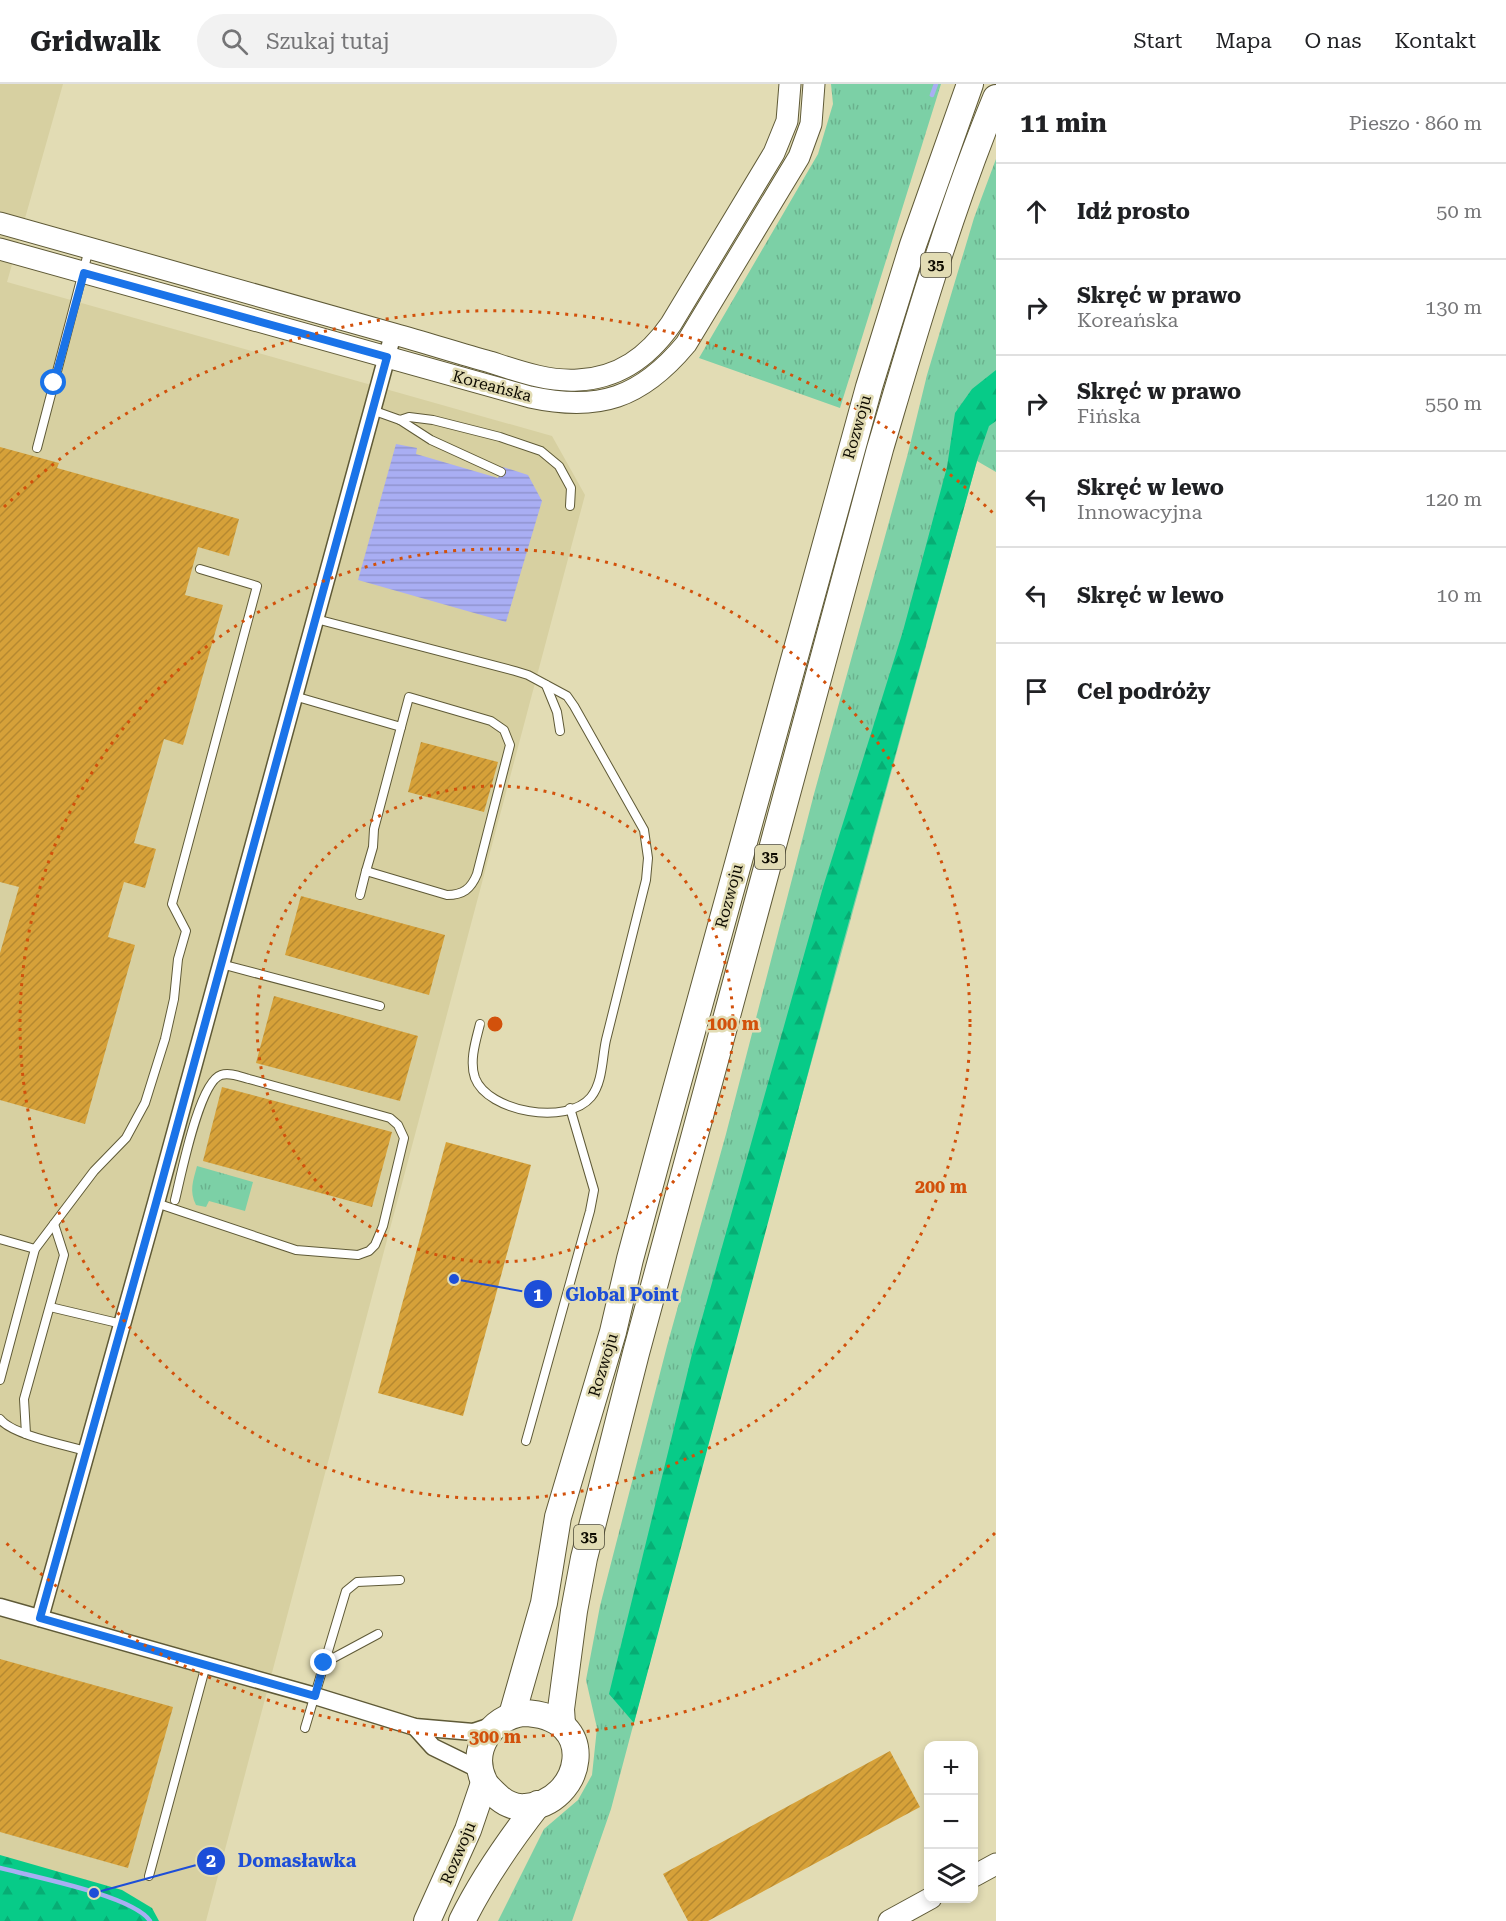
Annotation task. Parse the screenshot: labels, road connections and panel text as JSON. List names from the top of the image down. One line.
{"streets":{"main road":["35","Rozwoju"],"street":["Koreańska"]},"crossings":[["35","Rozwoju"]],"places":["Global Point","Domasławka"],"page":{"header":"Gridwalk","search":"Szukaj tutaj","nav":["Start","Mapa","O nas","Kontakt"],"heading":["11 min","Pieszo · 860 m"],"list":[["Idź prosto","50 m"],["Skręć w prawo","Koreańska","130 m"],["Skręć w prawo","Fińska","550 m"],["Skręć w lewo","Innowacyjna","120 m"],["Skręć w lewo","10 m"],"Cel podróży"],"map_buttons":["+","−"]},"rings":["100 m","200 m","300 m"]}
